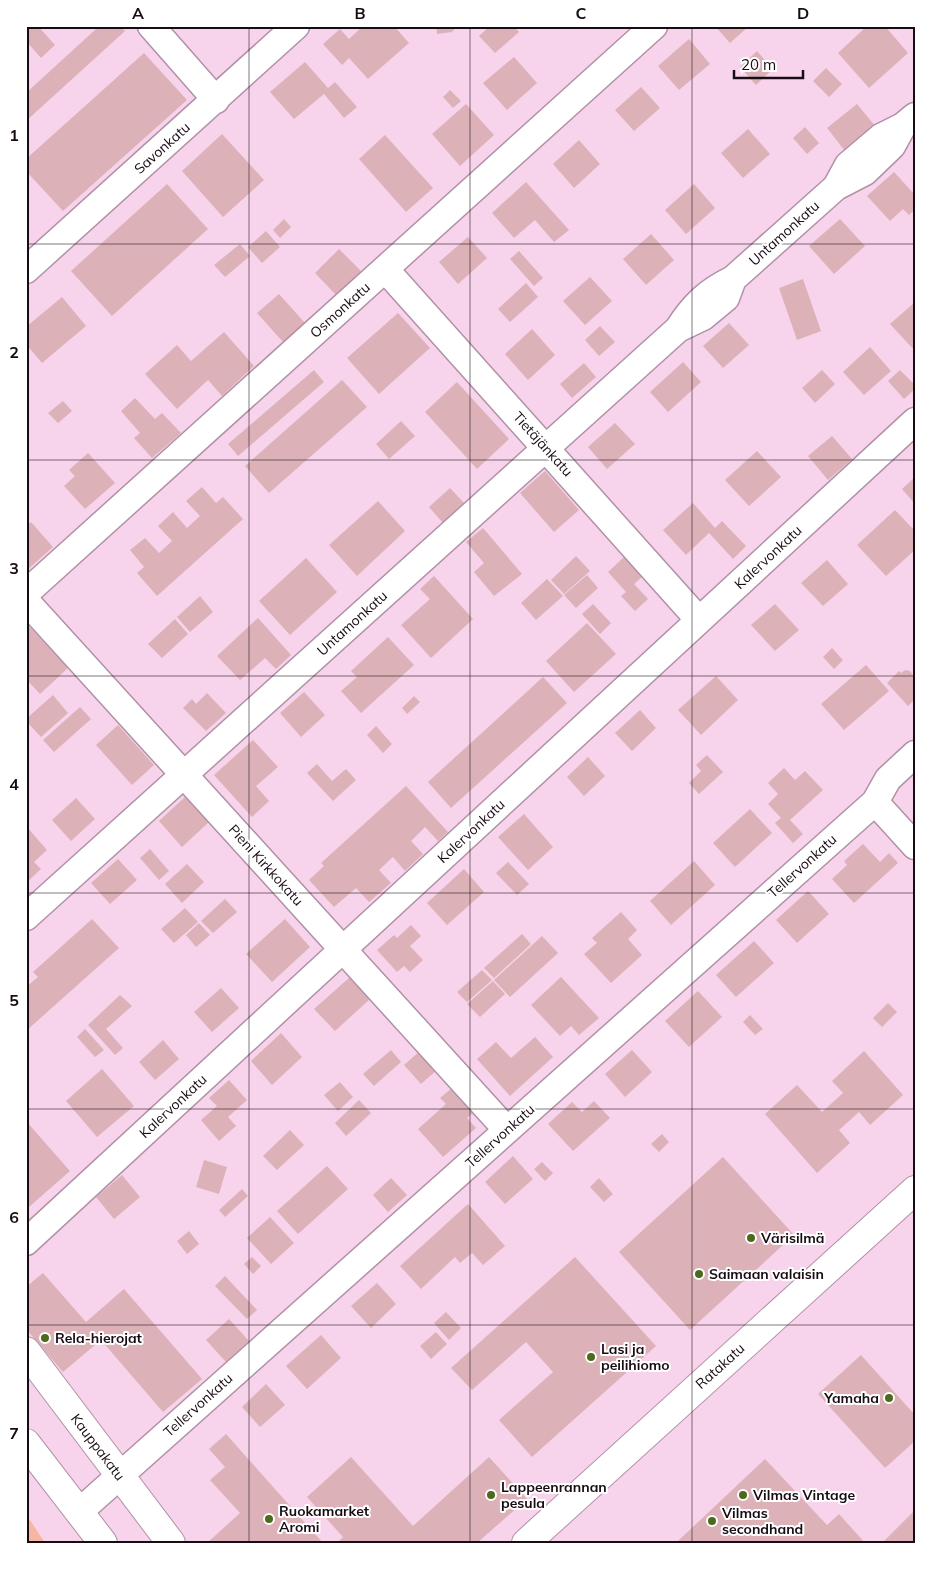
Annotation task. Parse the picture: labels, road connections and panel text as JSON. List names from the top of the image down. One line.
{"streets":{"main road":["Ratakatu","Kauppakatu"],"street":["Savonkatu","Untamonkatu","Osmonkatu","Tietäjänkatu","Kalervonkatu","Pieni Kirkkokatu","Tellervonkatu"]},"crossings":[["Untamonkatu","Tietäjänkatu"],["Untamonkatu","Pieni Kirkkokatu"],["Osmonkatu","Tietäjänkatu"],["Tietäjänkatu","Kalervonkatu"],["Kalervonkatu","Pieni Kirkkokatu"],["Pieni Kirkkokatu","Tellervonkatu"],["Tellervonkatu","Kauppakatu"]],"places":["Värisilmä","Saimaan valaisin","Rela-hierojat","Lasi ja peilihiomo","Yamaha","Lappeenrannan pesula","Vilmas Vintage","Ruokamarket Aromi","Vilmas secondhand"],"scale_bar":"20 m","grid":{"columns":["A","B","C","D"],"rows":["1","2","3","4","5","6","7"]}}
